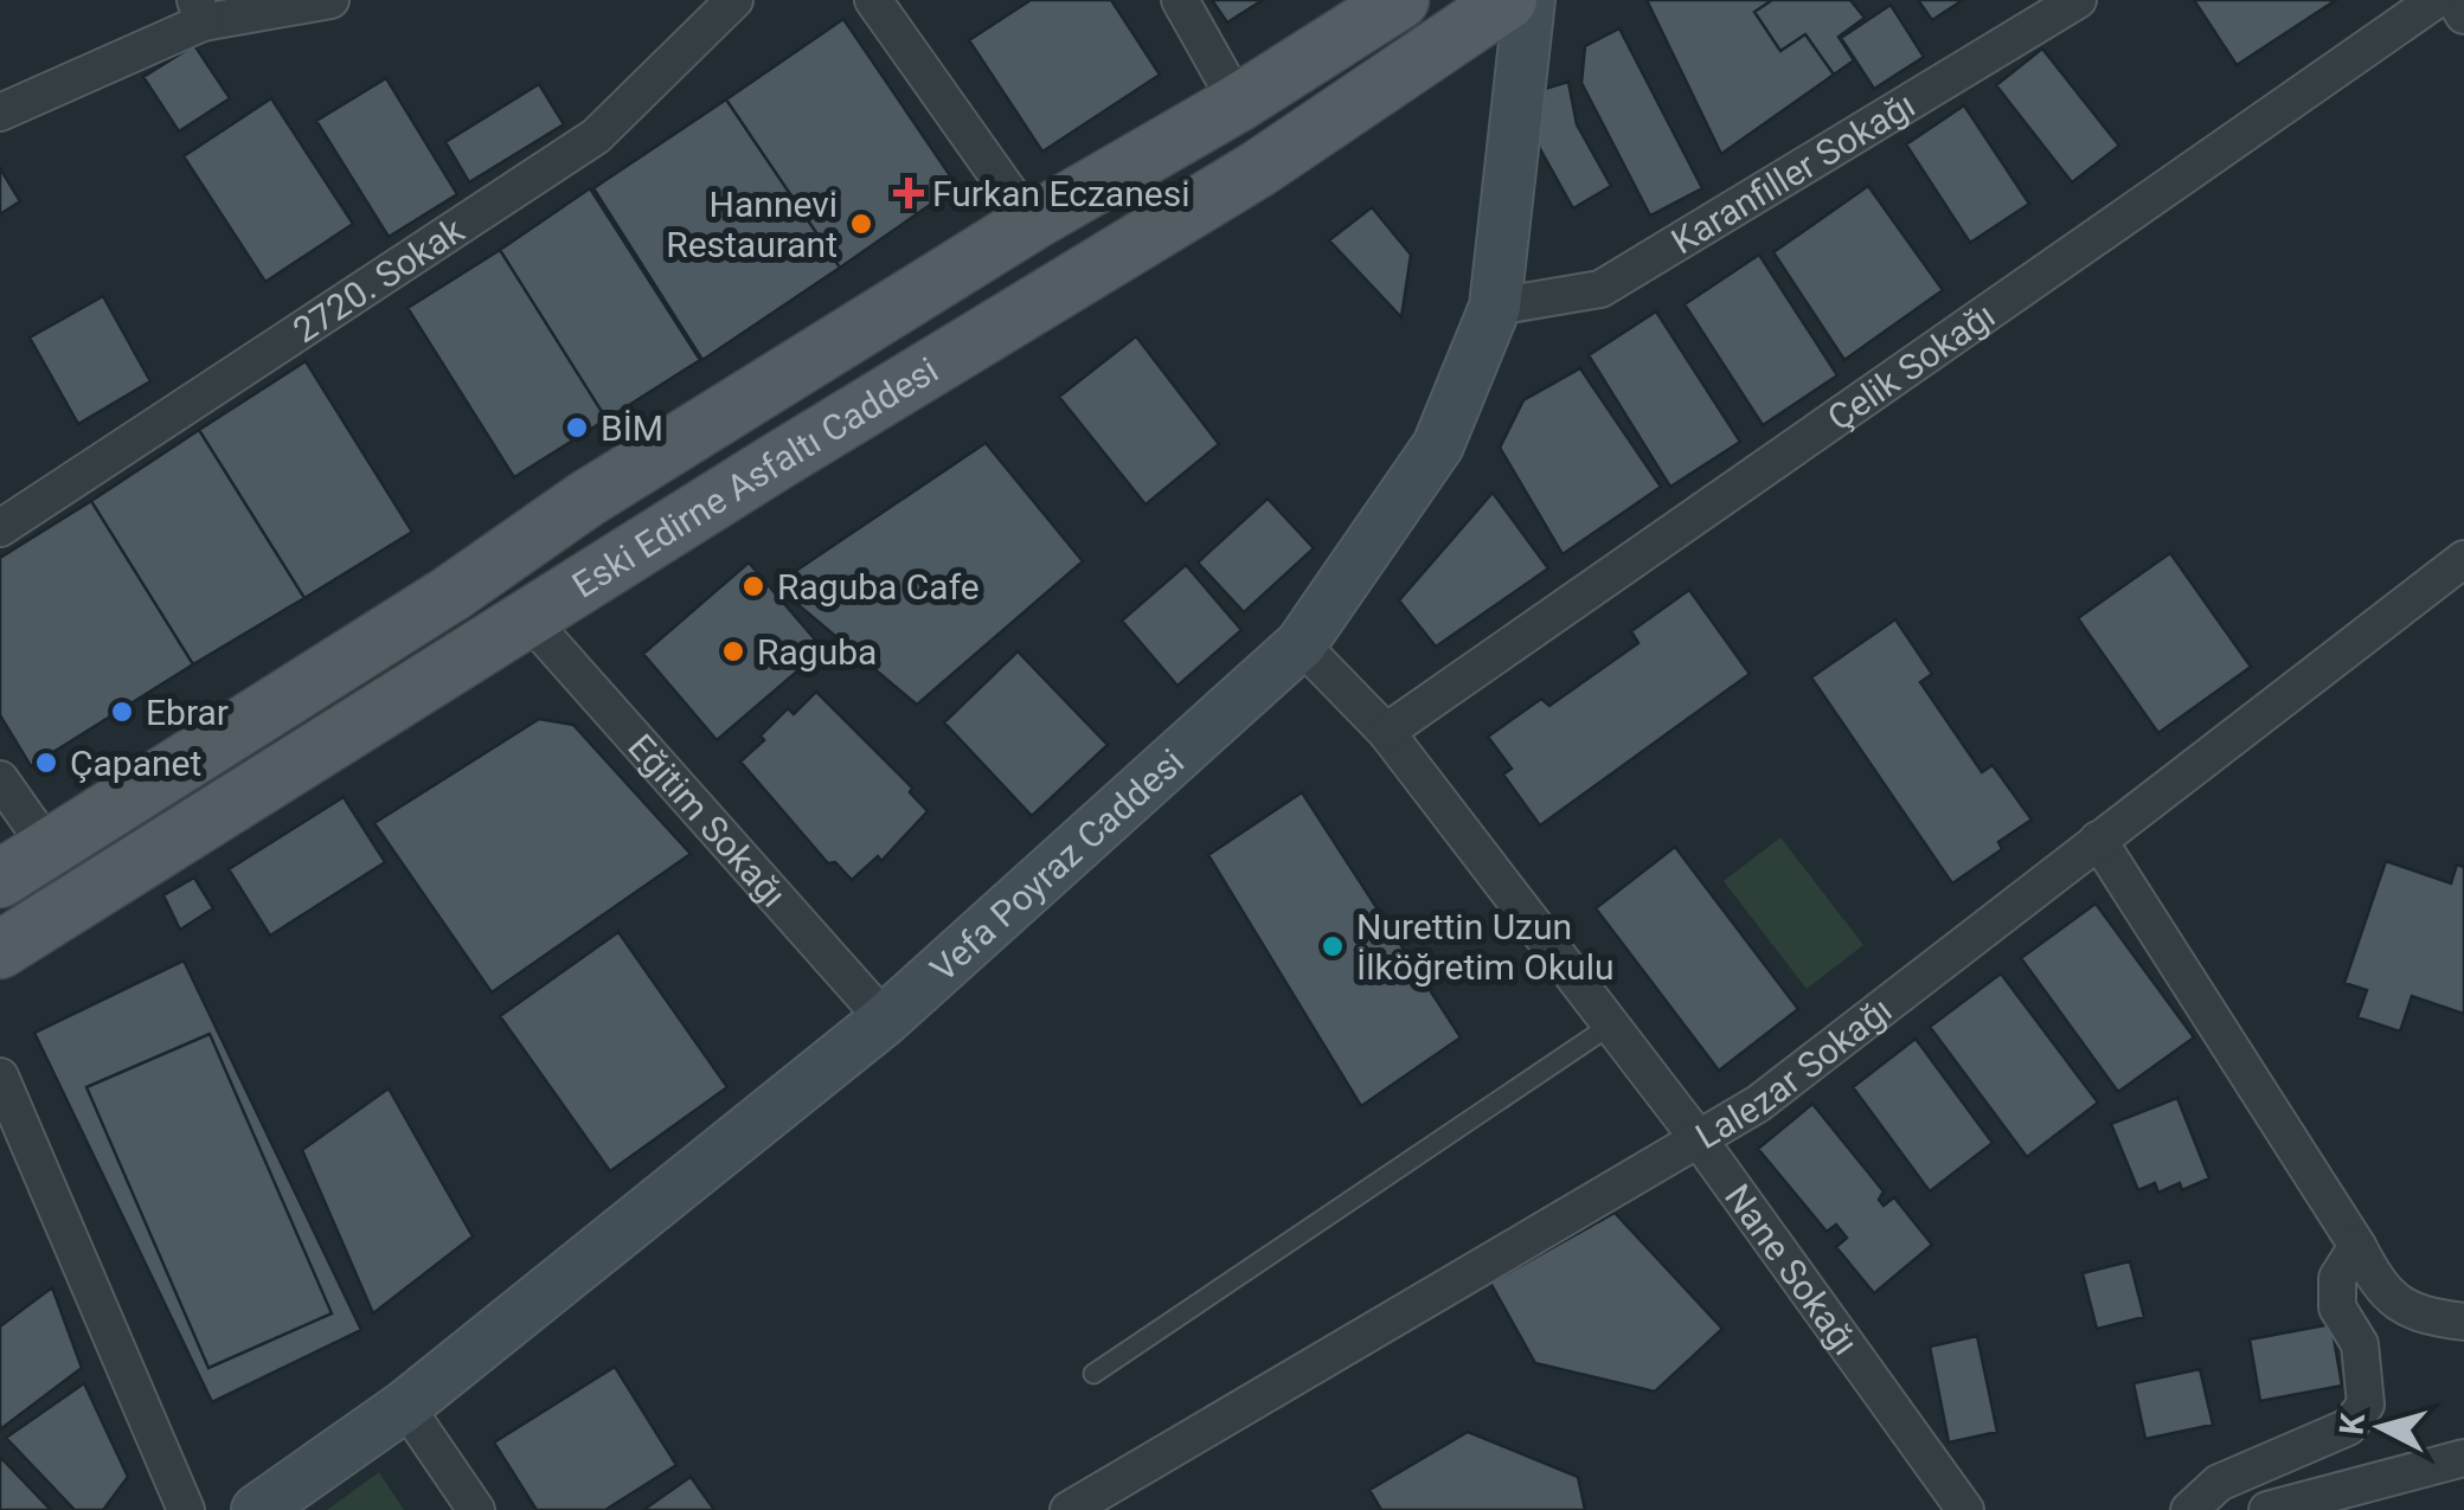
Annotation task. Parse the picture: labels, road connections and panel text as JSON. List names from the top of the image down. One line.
{"streets":{"main road":["Eski Edirne Asfaltı Caddesi","Vefa Poyraz Caddesi"],"street":["Karanfiller Sokağı","2720. Sokak","Çelik Sokağı","Eğitim Sokağı","Lalezar Sokağı","Nane Sokağı"]},"crossings":[["Karanfiller Sokağı","Vefa Poyraz Caddesi"],["Çelik Sokağı","Nane Sokağı"],["Eski Edirne Asfaltı Caddesi","Eğitim Sokağı"],["Eğitim Sokağı","Vefa Poyraz Caddesi"],["Vefa Poyraz Caddesi","Nane Sokağı"],["Lalezar Sokağı","Nane Sokağı"]],"places":{"health":["Furkan Eczanesi"],"other":["Hannevi Restaurant","BİM","Raguba Cafe","Raguba","Ebrar","Çapanet","Nurettin Uzun İlköğretim Okulu"]},"north":"left"}
